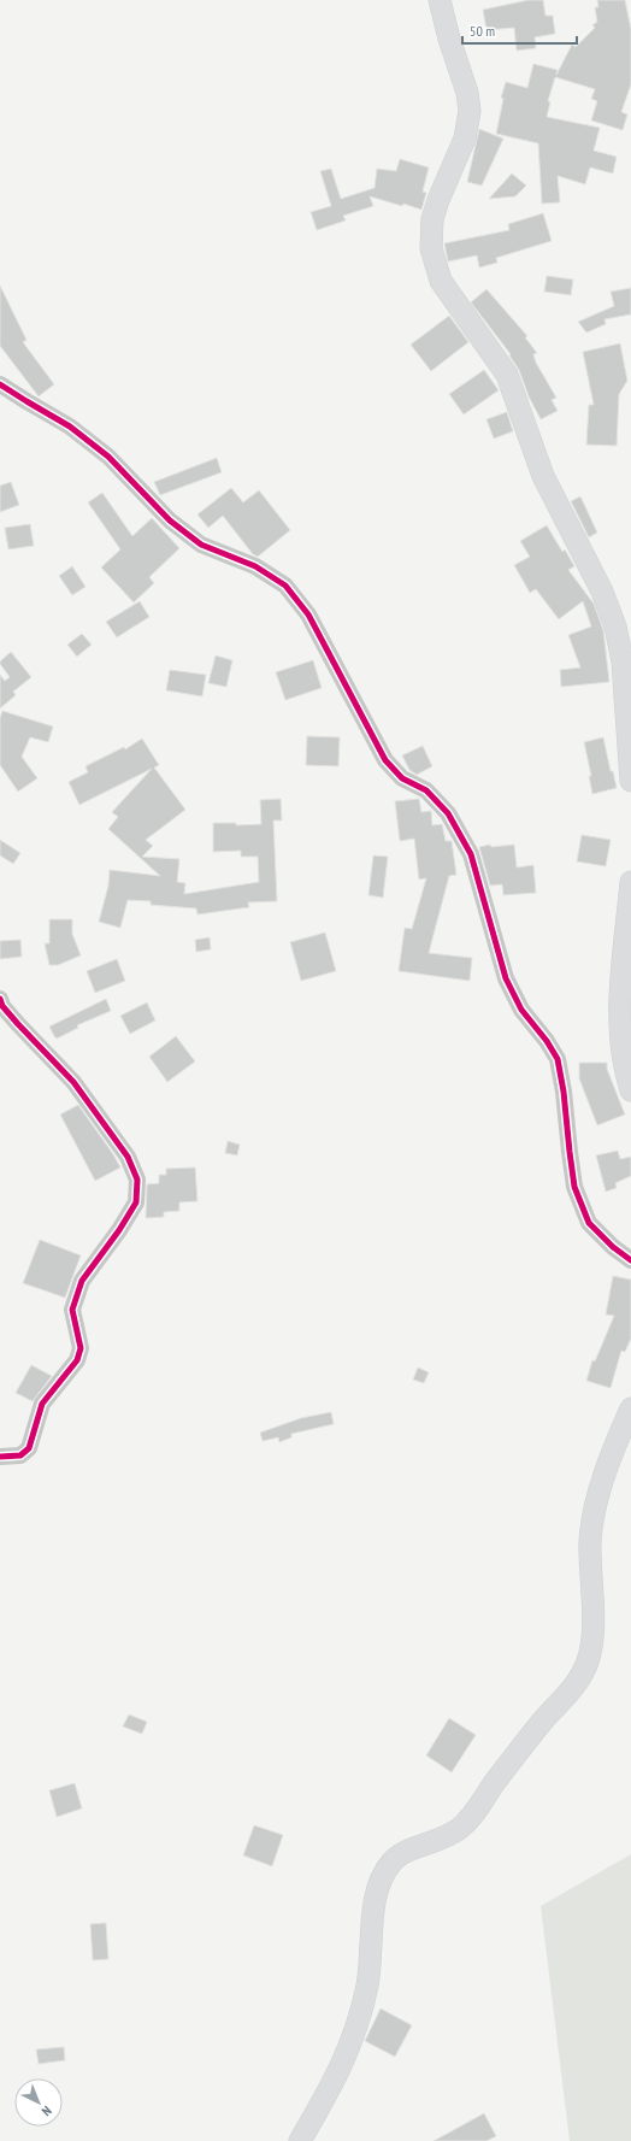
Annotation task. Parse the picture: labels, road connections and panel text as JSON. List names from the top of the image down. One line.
{"scale_bar":"50 m","north":"bottom right"}
